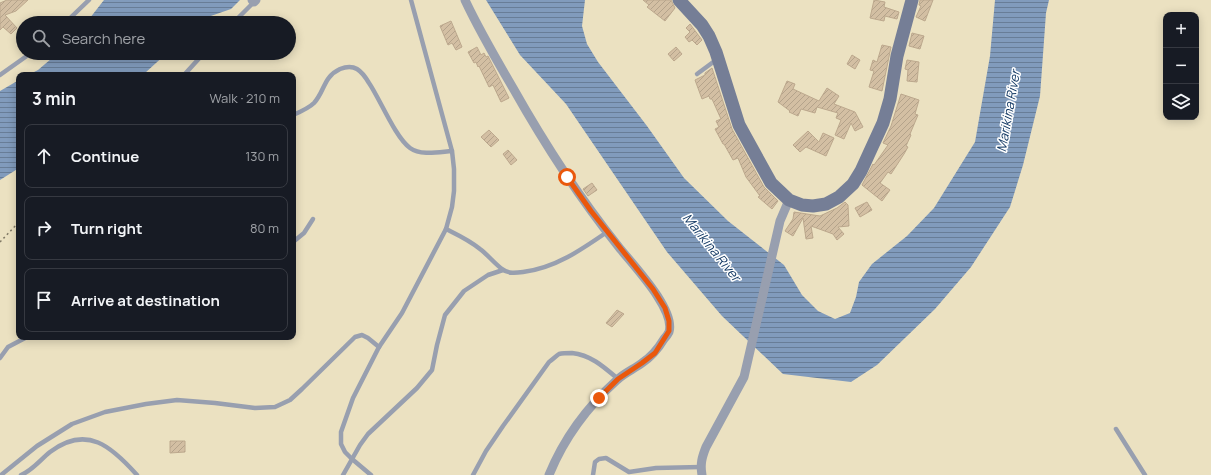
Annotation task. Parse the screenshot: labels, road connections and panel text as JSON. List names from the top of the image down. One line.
{"water":["Marikina River"],"page":{"map_buttons":["+","−"],"search":"Search here","heading":["3 min","Walk · 210 m"],"list":[["Continue","130 m"],["Turn right","80 m"],"Arrive at destination"]}}
